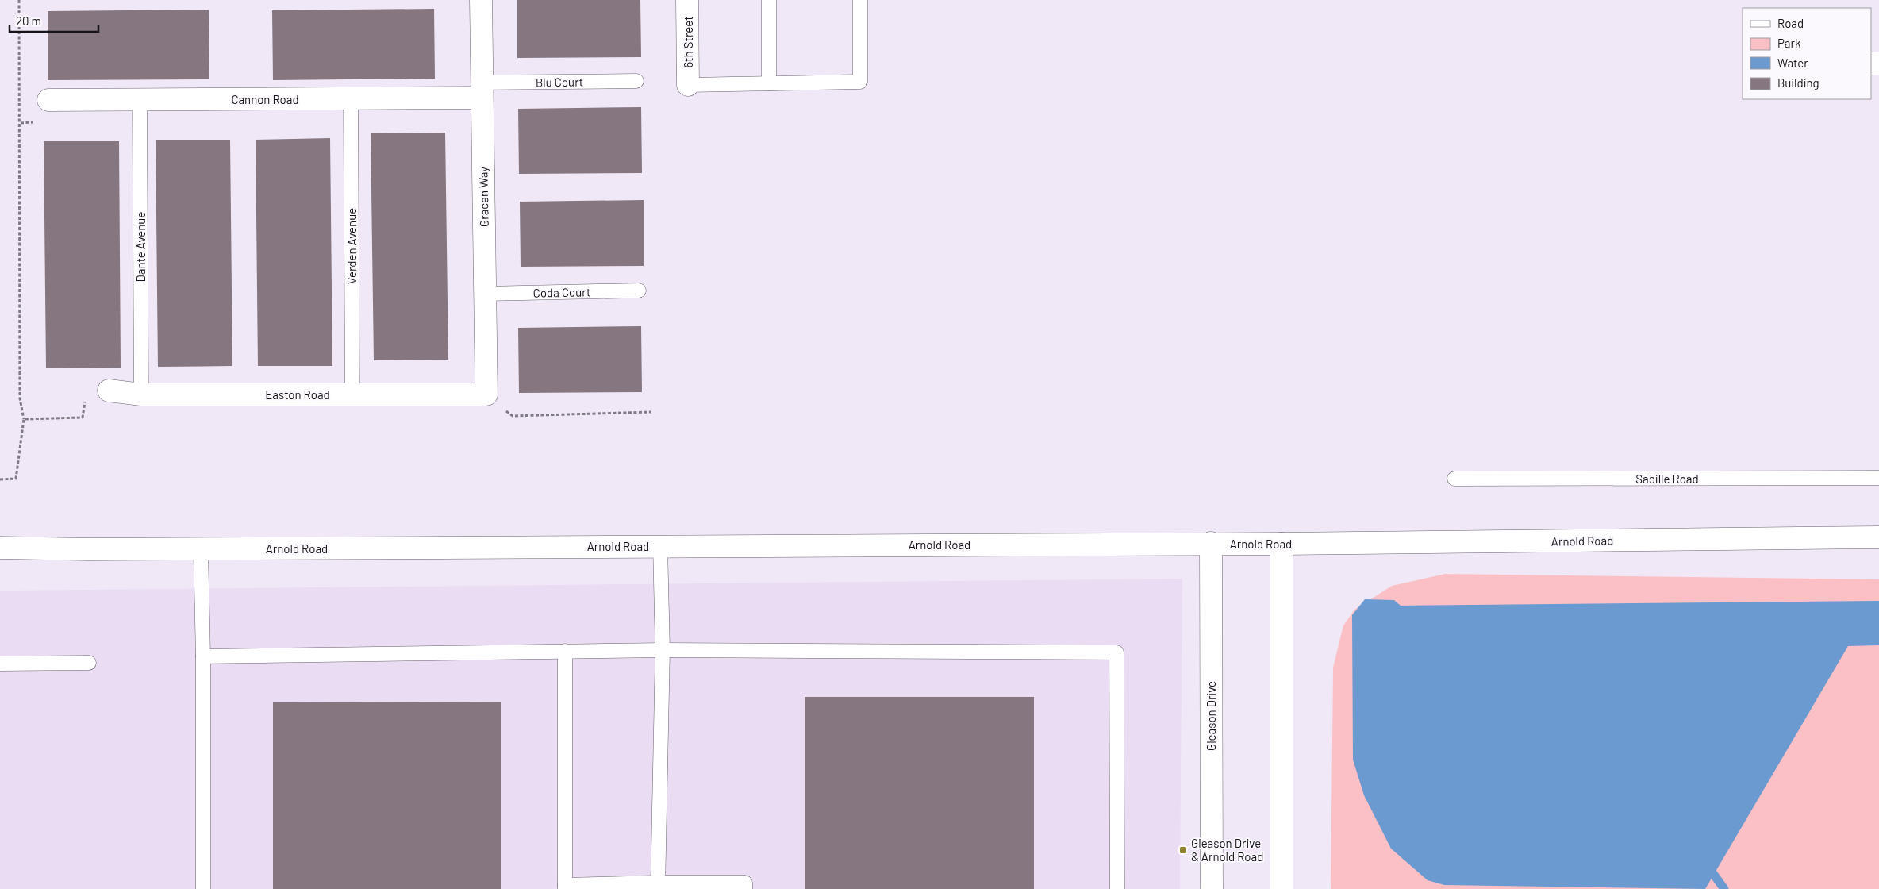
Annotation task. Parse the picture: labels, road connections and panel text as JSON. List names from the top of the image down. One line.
{"streets":{"street":["6th Street","Cannon Road","Gracen Way","Easton Road","Arnold Road","Gleason Drive"],"lane":["Blu Court","Verden Avenue","Dante Avenue","Coda Court","Sabille Road"]},"crossings":[["Blu Court","Cannon Road"],["Blu Court","Gracen Way"],["Cannon Road","Gracen Way"],["Cannon Road","Verden Avenue"],["Cannon Road","Dante Avenue"],["Gracen Way","Coda Court"],["Gracen Way","Easton Road"],["Verden Avenue","Easton Road"],["Dante Avenue","Easton Road"],["Arnold Road","Gleason Drive"]],"places":{"transit":["Gleason Drive & Arnold Road"]},"legend":["Road","Park","Water","Building"],"scale_bar":"20 m"}
